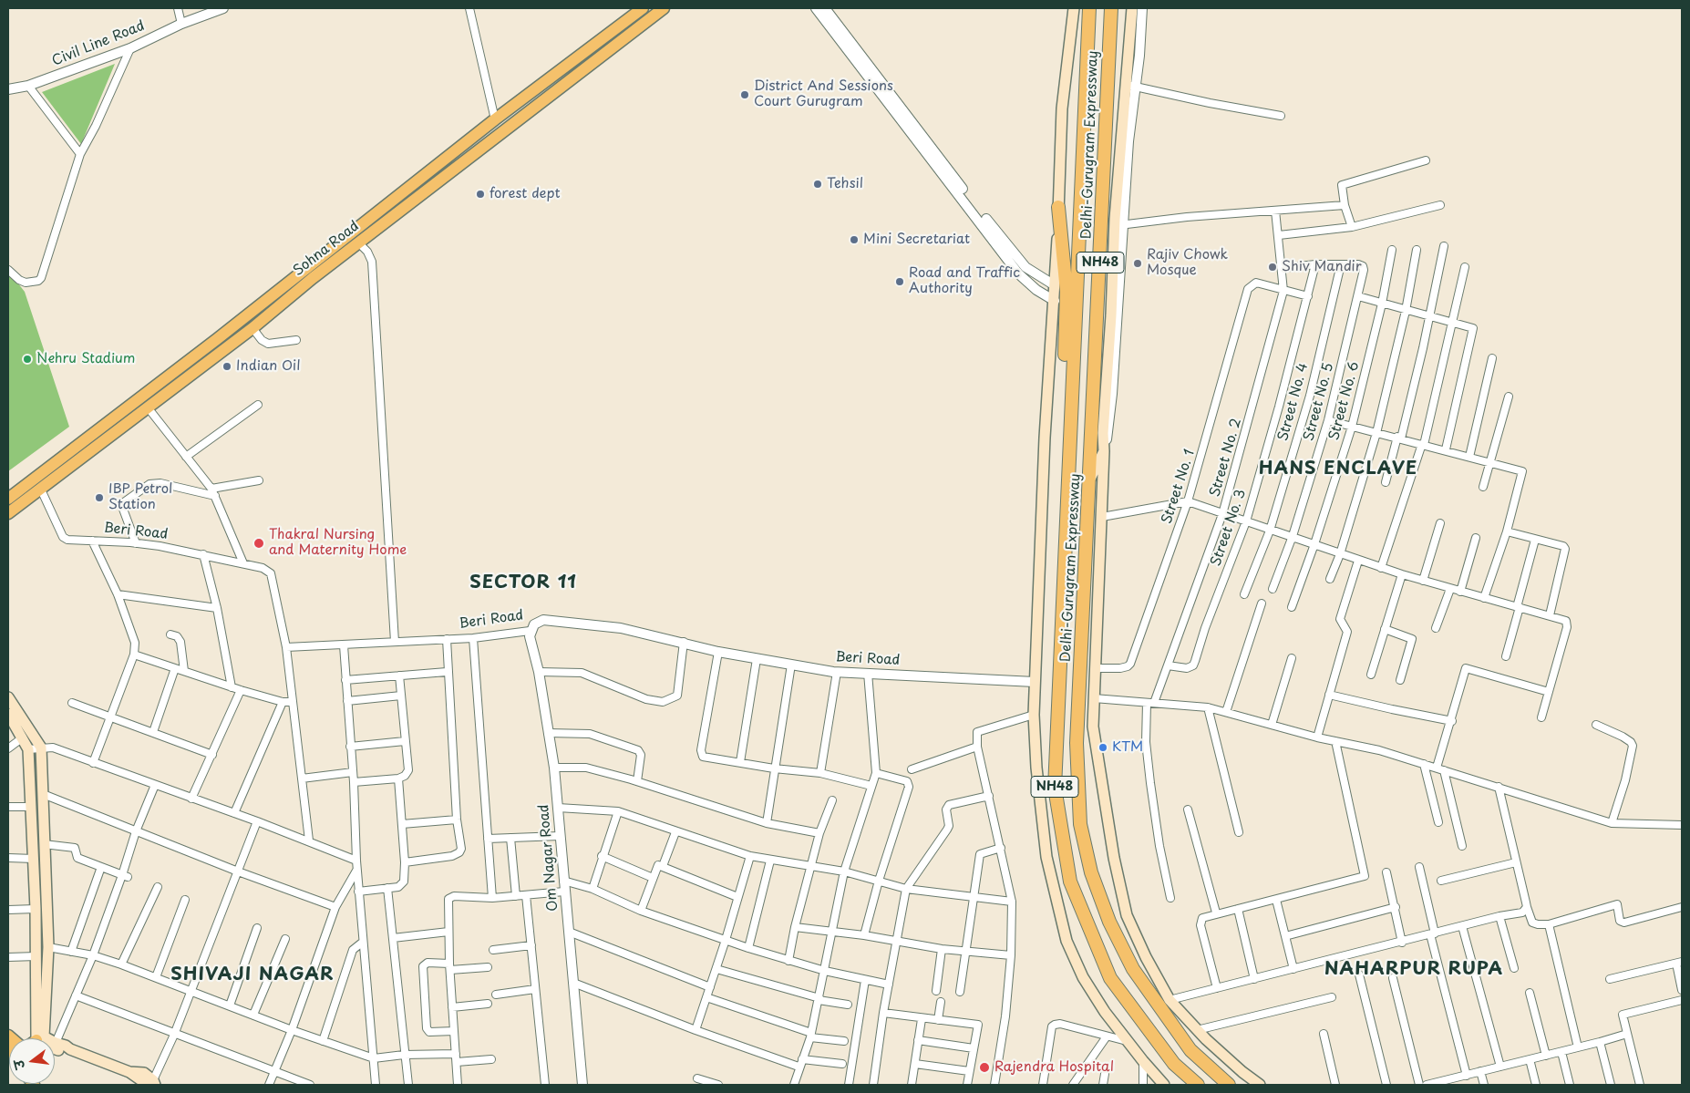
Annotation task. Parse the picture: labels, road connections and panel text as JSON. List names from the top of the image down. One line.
{"streets":{"highway":["Delhi-Gurugram Expressway","NH48"],"main road":["Sohna Road"],"street":["Civil Line Road","Street No. 6","Street No. 4","Street No. 5","Street No. 2","Street No. 1","Street No. 3","Beri Road","Om Nagar Road"]},"crossings":[["Sohna Road","Beri Road"],["Street No. 4","Street No. 5"],["Street No. 2","Street No. 1"],["Street No. 2","Street No. 3"],["Beri Road","Om Nagar Road"]],"districts":["HANS ENCLAVE","SECTOR 11","NAHARPUR RUPA","SHIVAJI NAGAR"],"places":["District And Sessions Court Gurugram","Tehsil","forest dept","Mini Secretariat","Rajiv Chowk Mosque","Shiv Mandir","Road and Traffic Authority","Nehru Stadium","Indian Oil","IBP Petrol Station","Thakral Nursing and Maternity Home","KTM","Rajendra Hospital"],"north":"left"}
